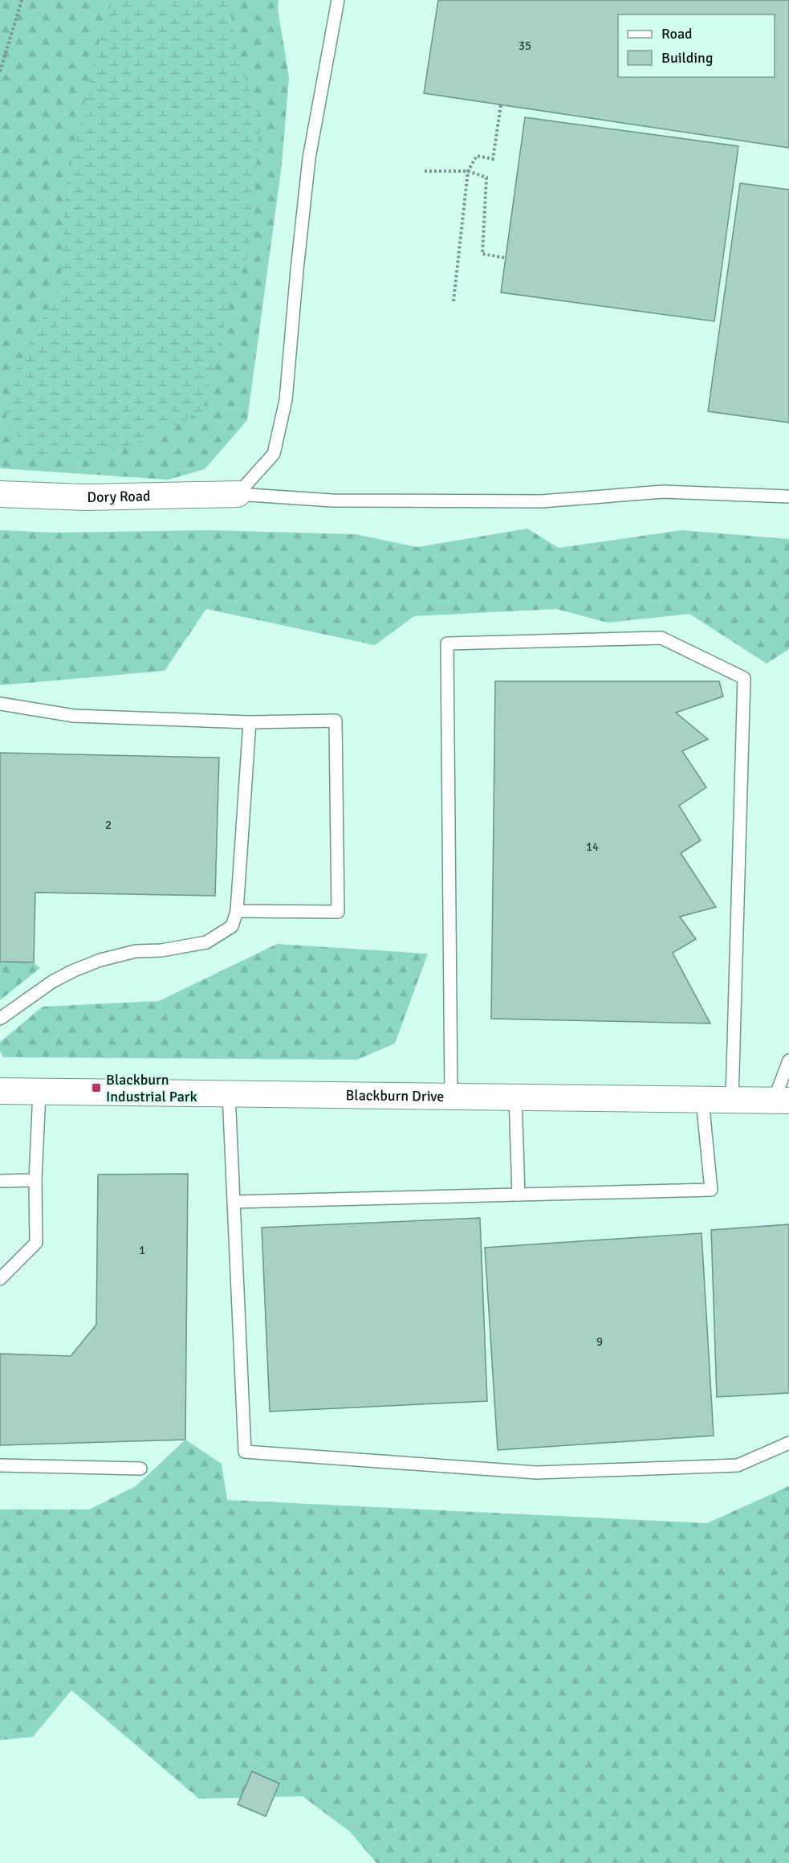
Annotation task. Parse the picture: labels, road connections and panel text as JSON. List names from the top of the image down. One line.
{"streets":{"street":["Dory Road","Blackburn Drive"]},"places":{"transit":["Blackburn Industrial Park"]},"house_numbers":["35","2","14","1","9"],"legend":["Road","Building"]}
